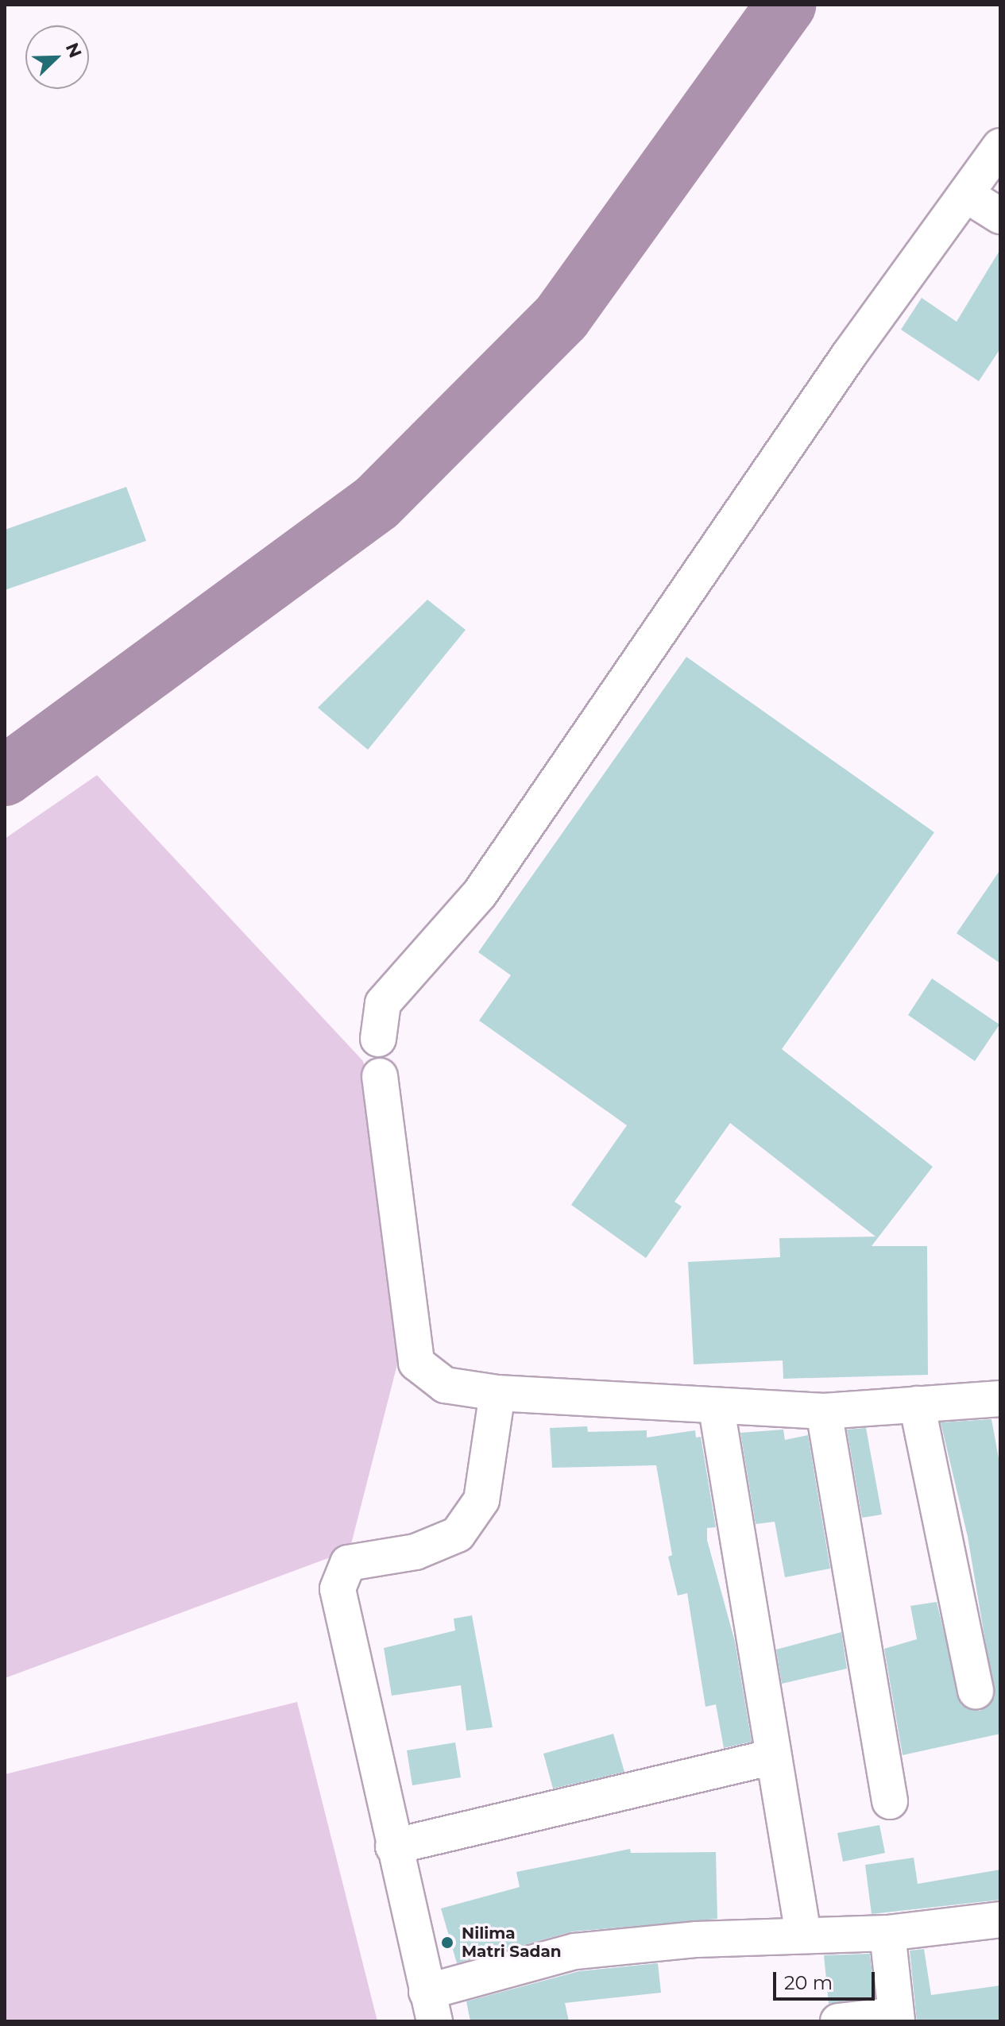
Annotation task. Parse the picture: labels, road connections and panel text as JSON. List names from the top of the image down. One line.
{"places":["Nilima Matri Sadan"],"scale_bar":"20 m","north":"top right"}
